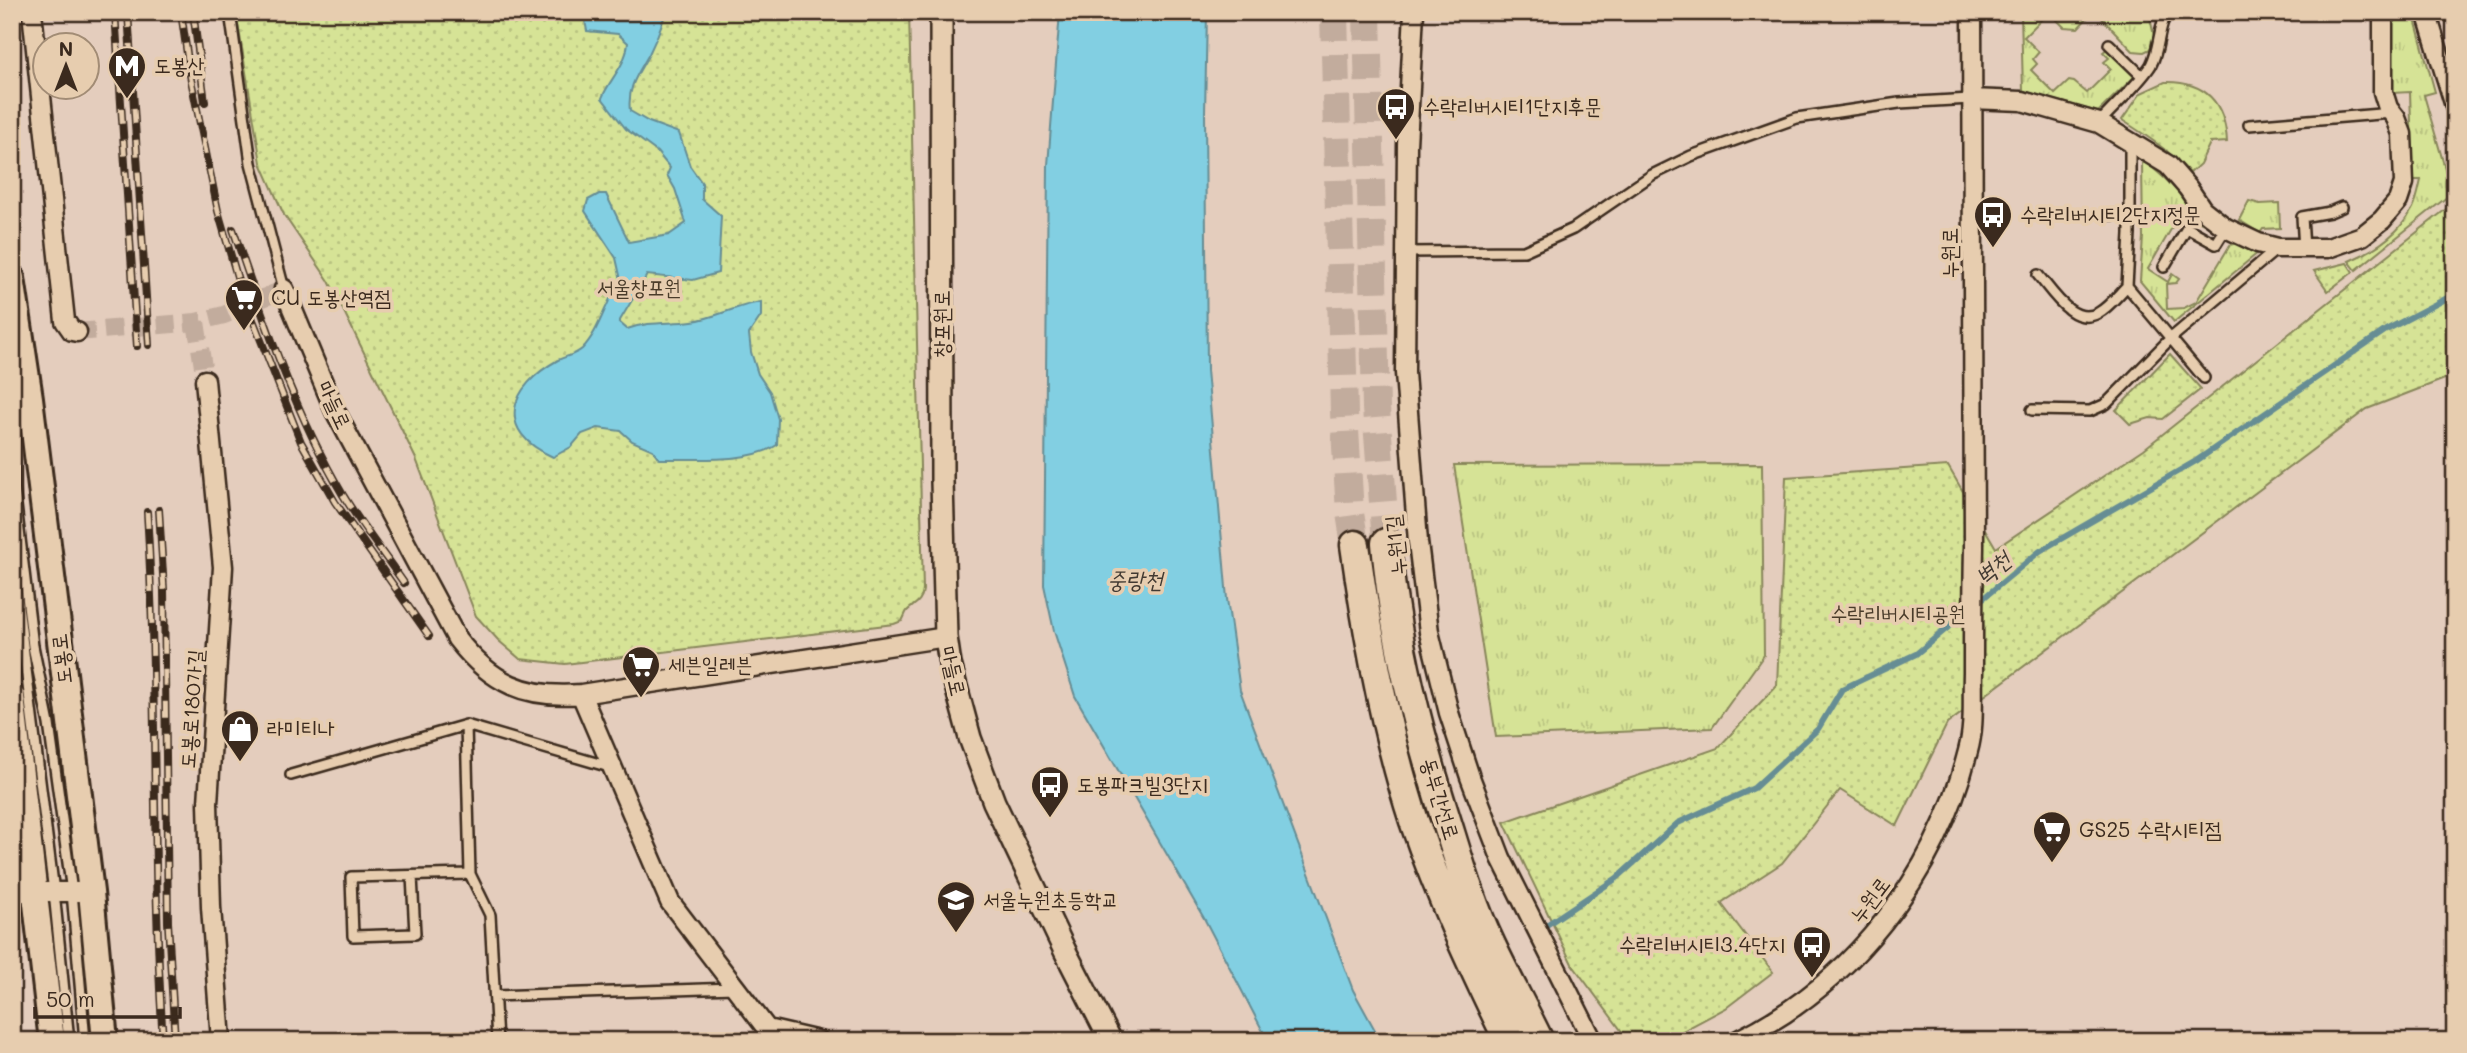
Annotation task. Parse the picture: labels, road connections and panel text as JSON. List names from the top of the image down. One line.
{"streets":{"highway":["동부간선로"],"main road":["도봉로"],"street":["누원로","창포원로","마들로","누원1길","도봉로180가길"]},"crossings":[["창포원로","마들로"]],"water":["벽천","중랑천"],"parks":["서울창포원","수락리버시티공원"],"places":{"metro station":["도봉산"],"bus stop":["수락리버시티1단지후문","수락리버시티2단지정문","도봉파크빌3단지","수락리버시티3.4단지"],"supermarket":["CU 도봉산역점","세븐일레븐","GS25 수락시티점"],"shop":["라미티나"],"school or university":["서울누원초등학교"]},"scale_bar":"50 m","north":"top"}
